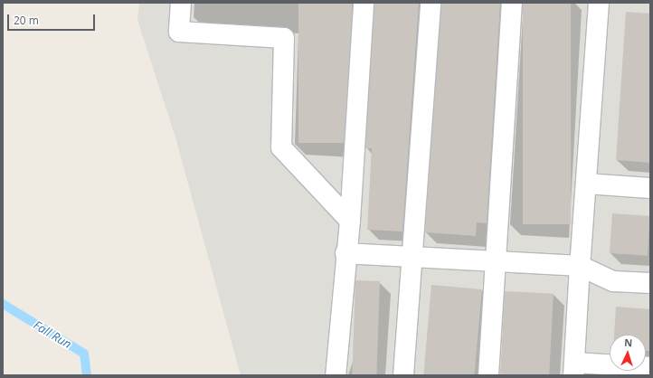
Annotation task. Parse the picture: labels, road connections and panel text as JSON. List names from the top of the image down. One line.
{"water":["Fall Run"],"scale_bar":"20 m","north":"top"}
